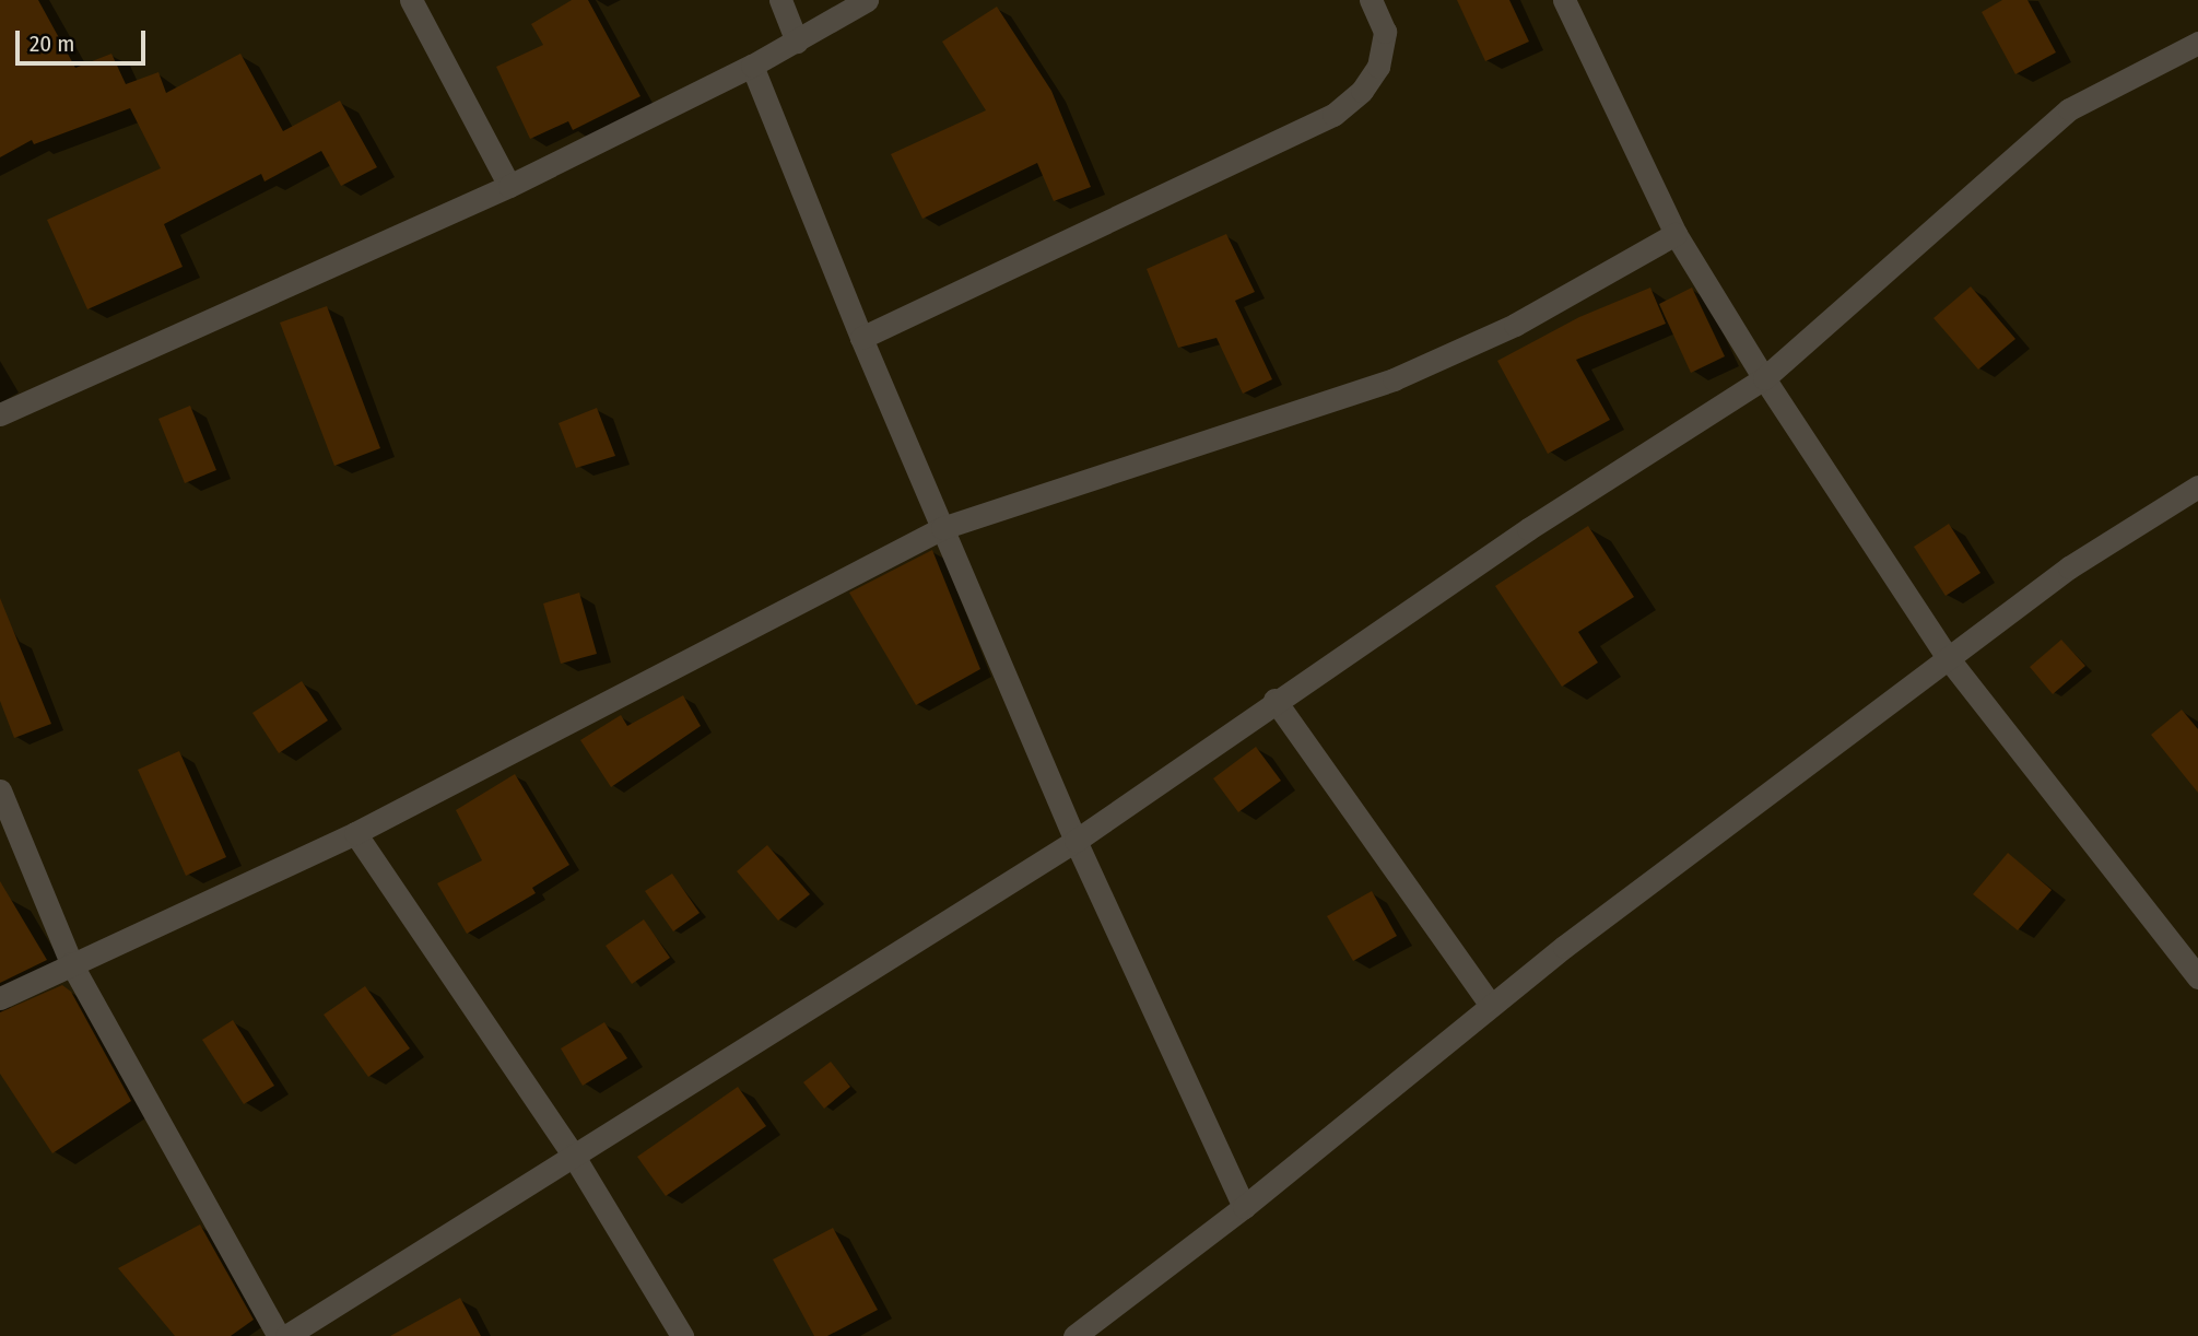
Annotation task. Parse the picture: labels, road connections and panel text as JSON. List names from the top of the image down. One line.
{"scale_bar":"20 m"}
